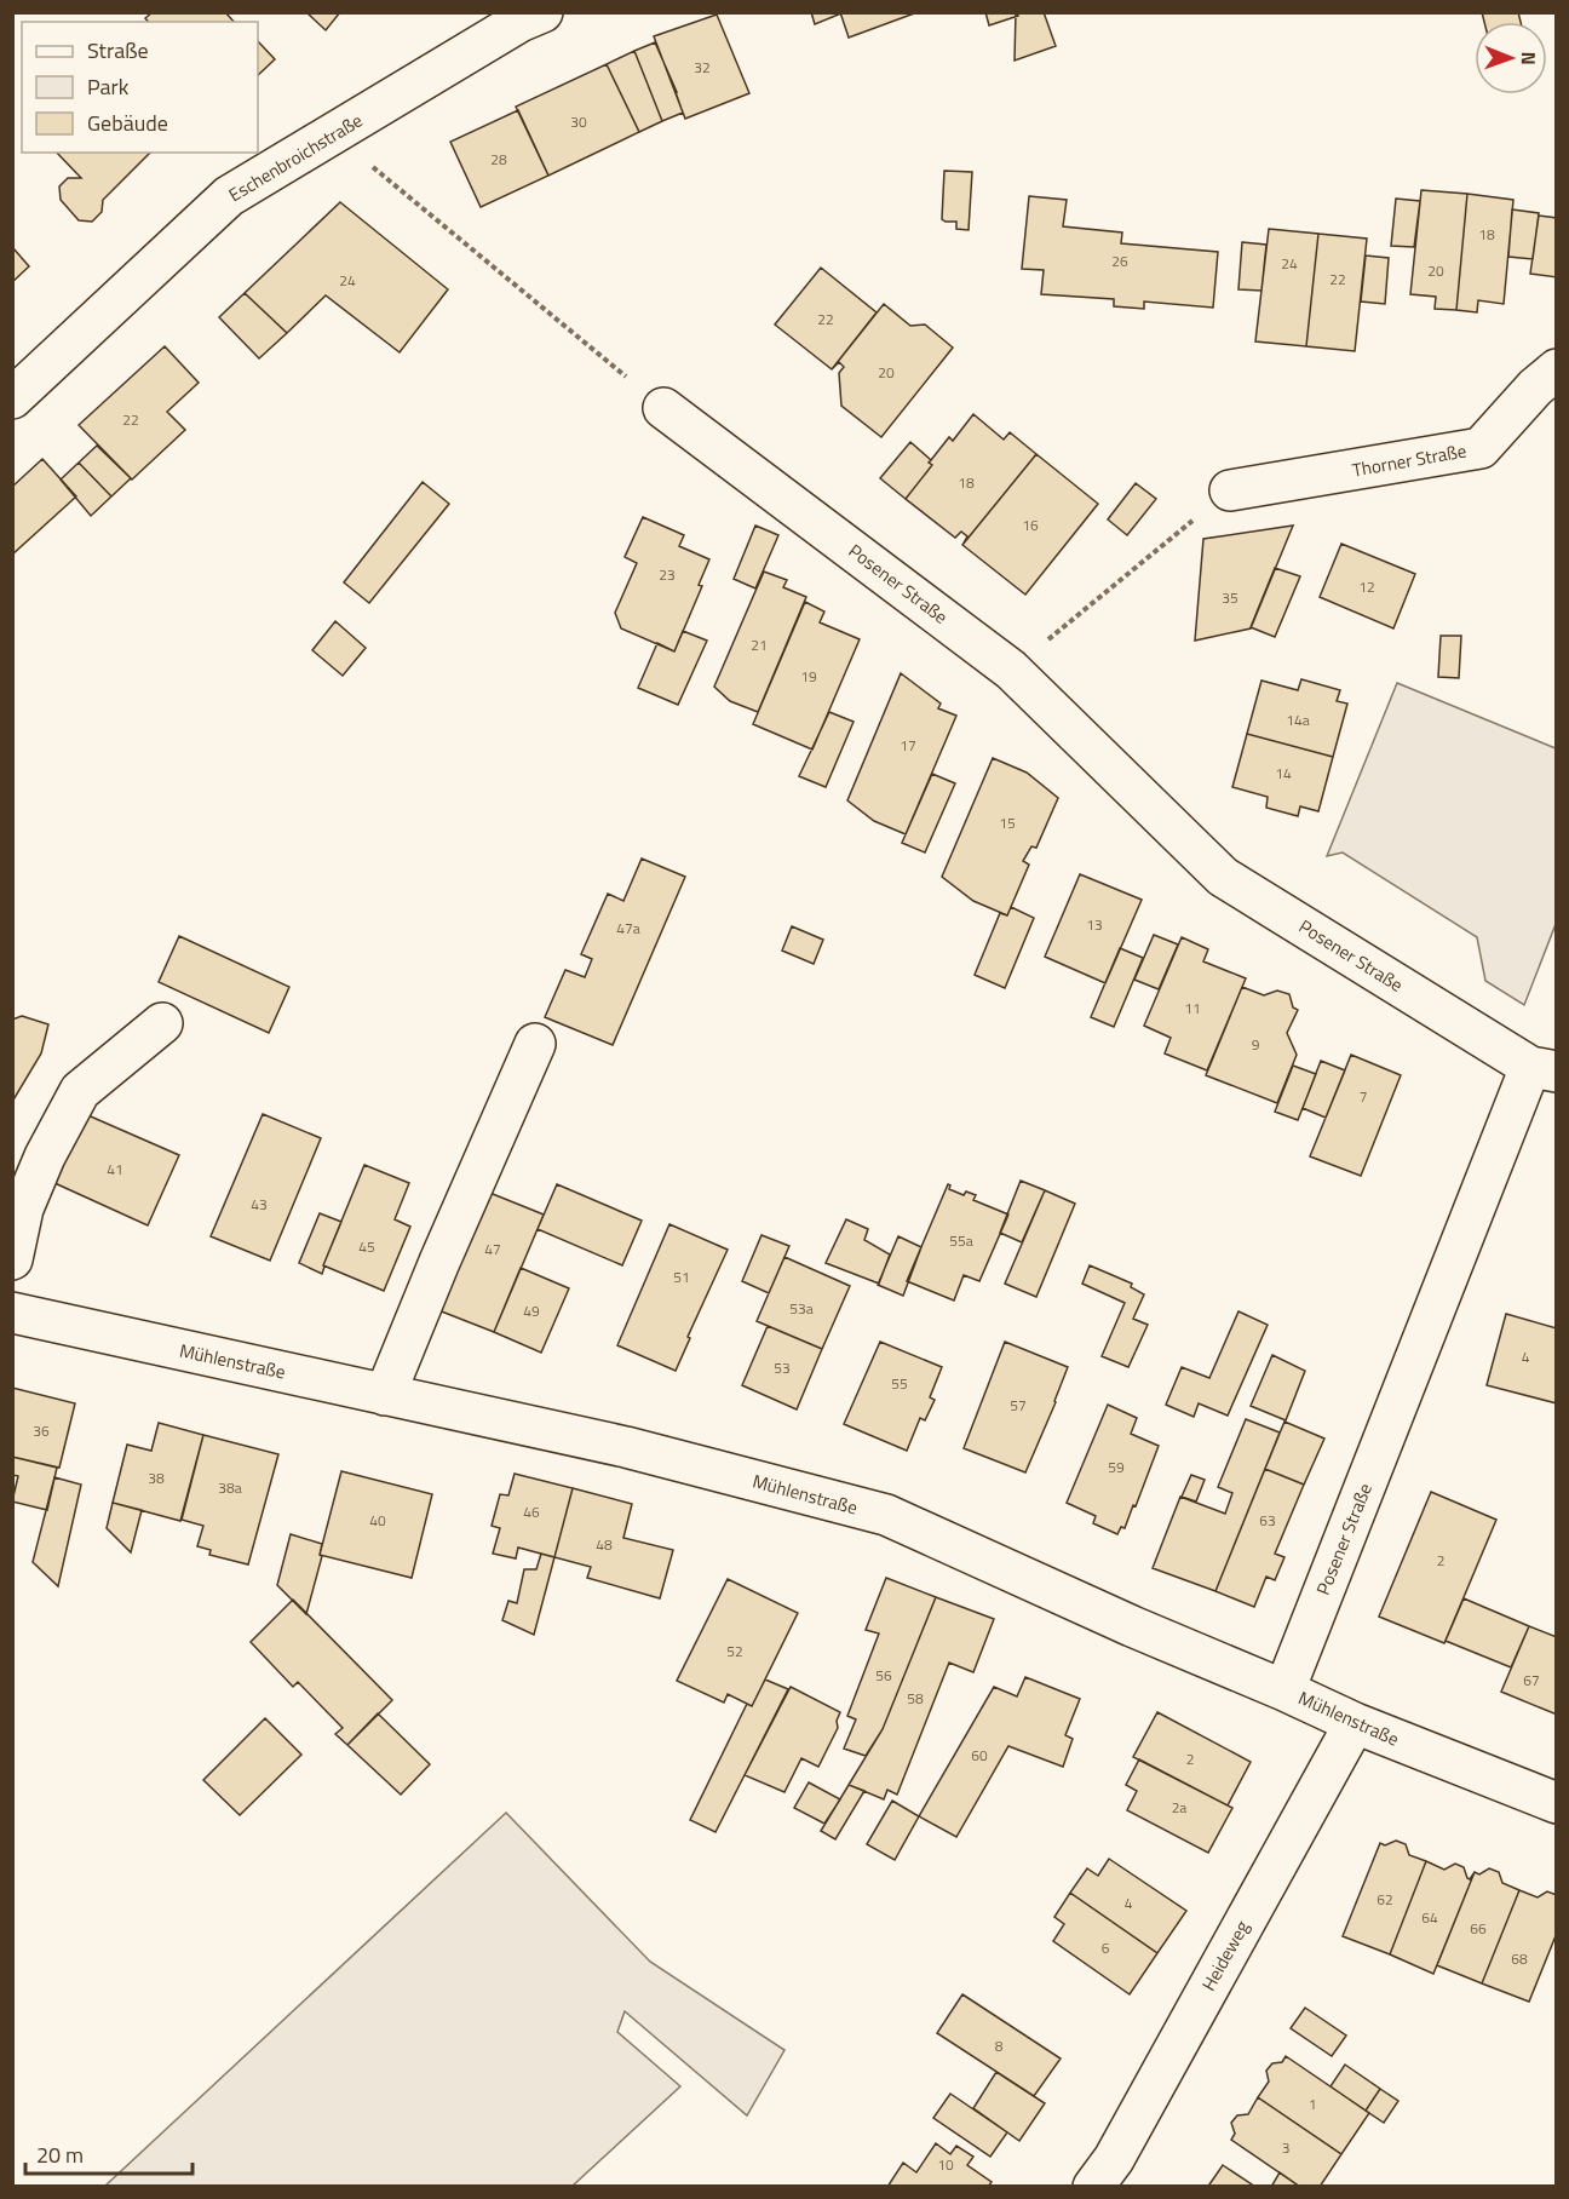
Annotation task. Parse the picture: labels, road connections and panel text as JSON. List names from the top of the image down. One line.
{"streets":{"street":["Eschenbroichstraße","Thorner Straße","Posener Straße","Mühlenstraße","Heideweg"]},"crossings":[["Posener Straße","Mühlenstraße"],["Mühlenstraße","Heideweg"]],"house_numbers":["32","30","28","18","26","24","20","22","24","22","20","22","18","16","23","12","35","21","19","14a","17","14","15","13","47a","11","9","7","41","43","55a","45","47","51","53a","49","4","53","55","57","36","59","38","38a","46","40","63","48","2","52","56","67","58","60","2","2a","62","4","64","66","6","68","8","1","3","10"],"legend":["Straße","Park","Gebäude"],"scale_bar":"20 m","north":"right"}
